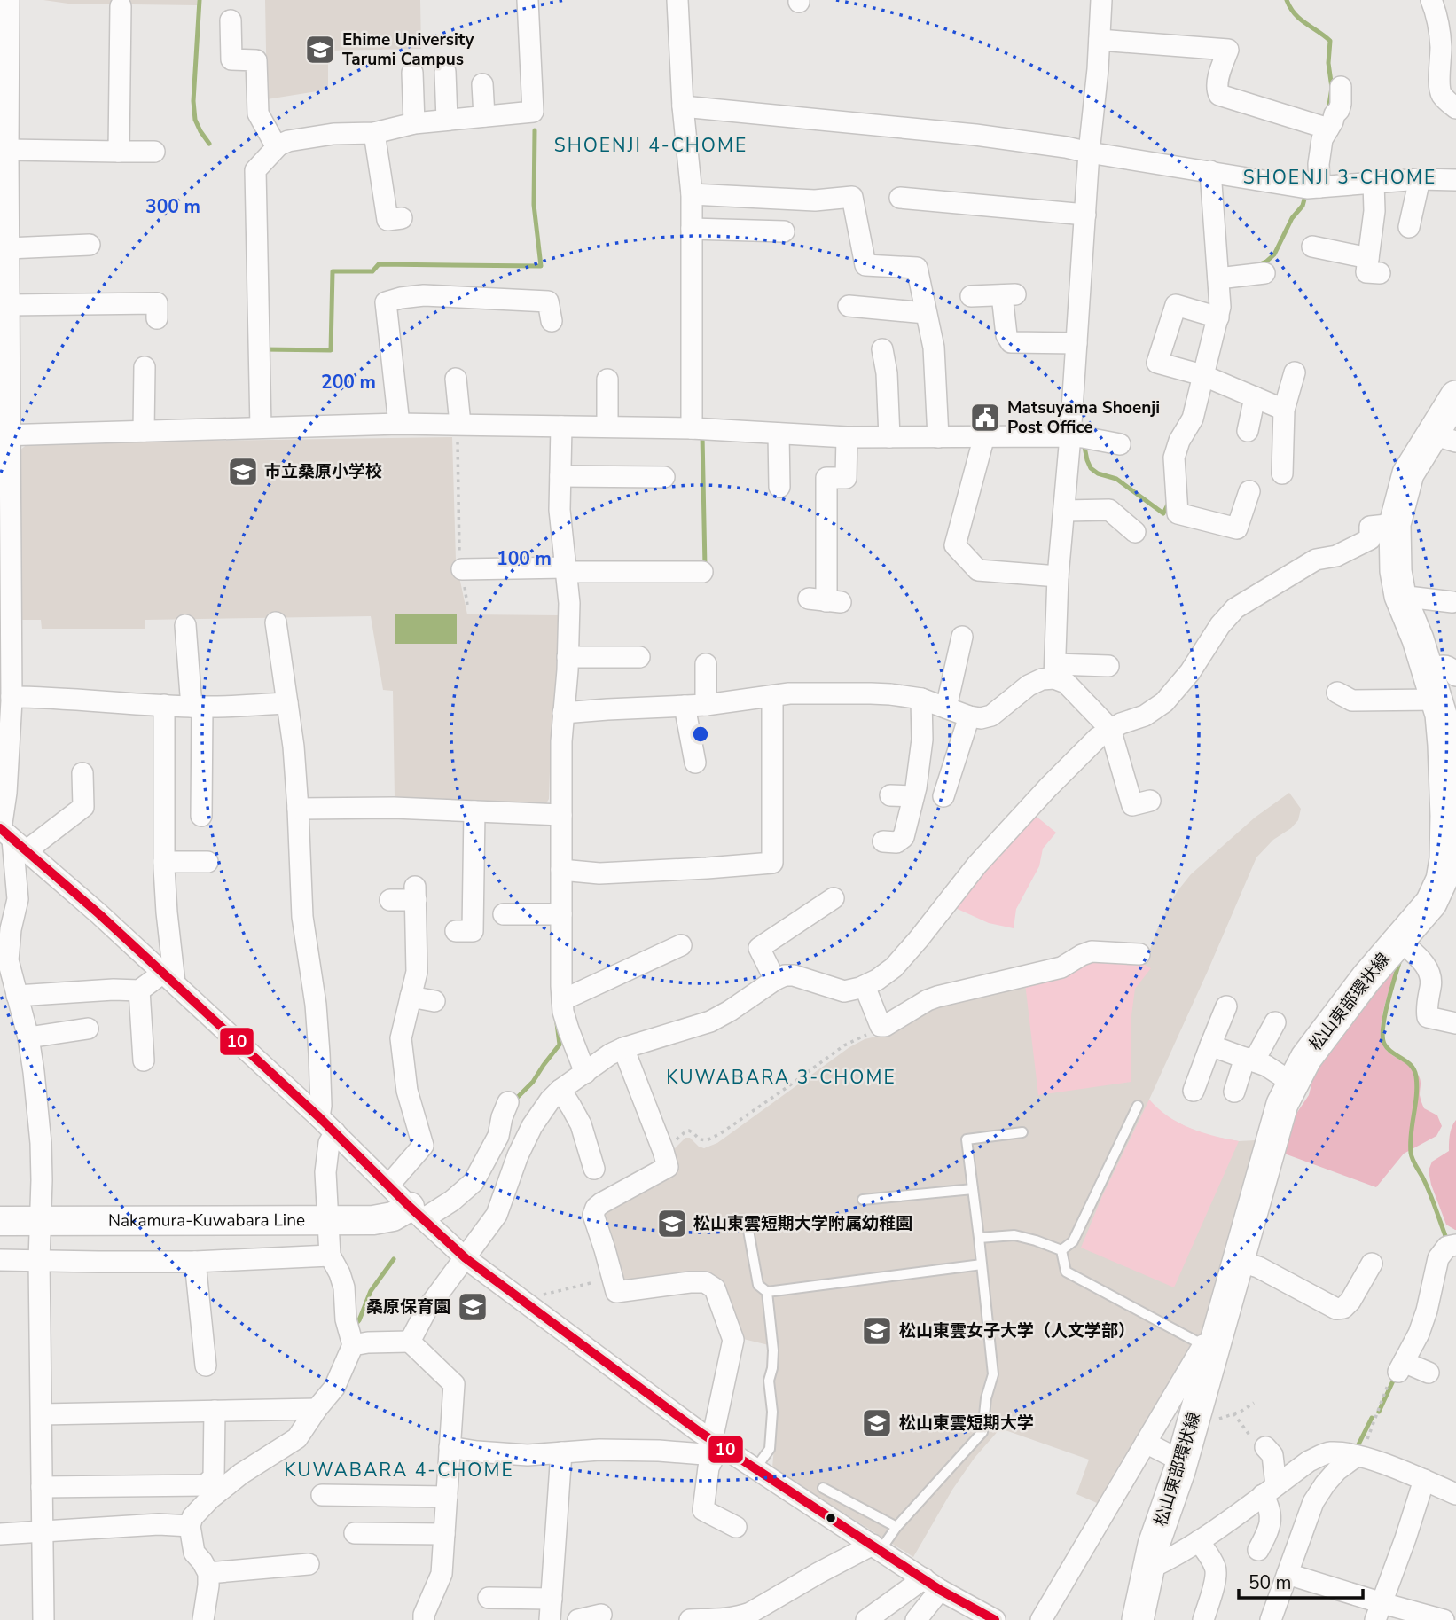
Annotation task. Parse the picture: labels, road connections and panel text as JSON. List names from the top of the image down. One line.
{"streets":{"main road":["松山東部環状線"],"street":["Nakamura-Kuwabara Line"]},"districts":["SHOENJI 4-CHOME","SHOENJI 3-CHOME","KUWABARA 3-CHOME","KUWABARA 4-CHOME"],"places":{"school or university":["Ehime University Tarumi Campus","市立桑原小学校","松山東雲短期大学附属幼稚園","桑原保育園","松山東雲女子大学（人文学部）","松山東雲短期大学"],"public building":["Matsuyama Shoenji Post Office"]},"lines":["transit line 10"],"scale_bar":"50 m","rings":["300 m","200 m","100 m"]}
